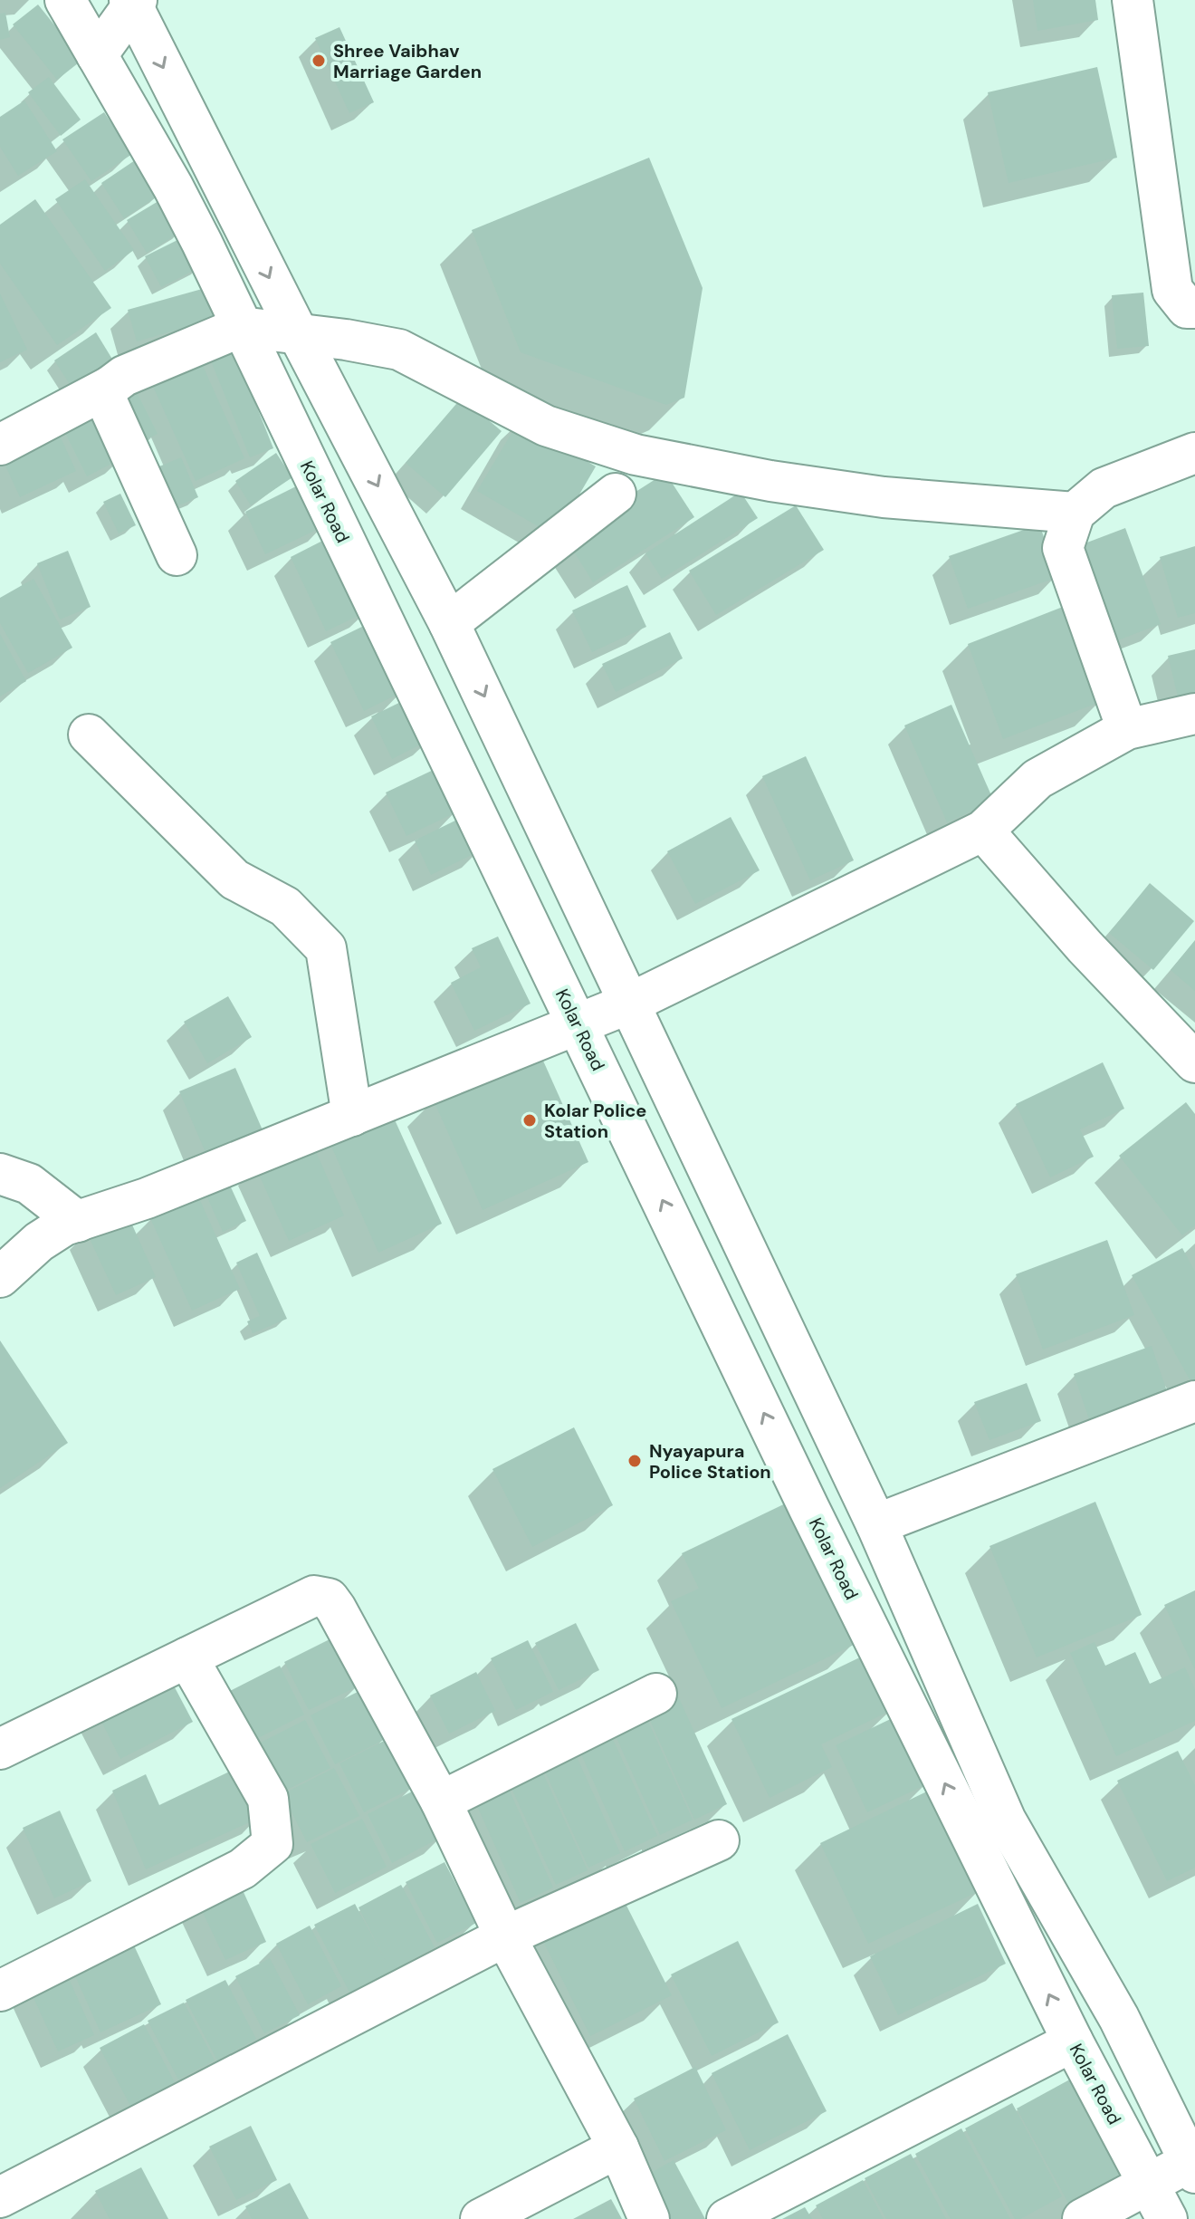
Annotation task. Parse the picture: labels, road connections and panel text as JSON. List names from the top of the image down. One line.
{"streets":{"street":["Kolar Road"]},"places":["Shree Vaibhav Marriage Garden","Kolar Police Station","Nyayapura Police Station"]}
